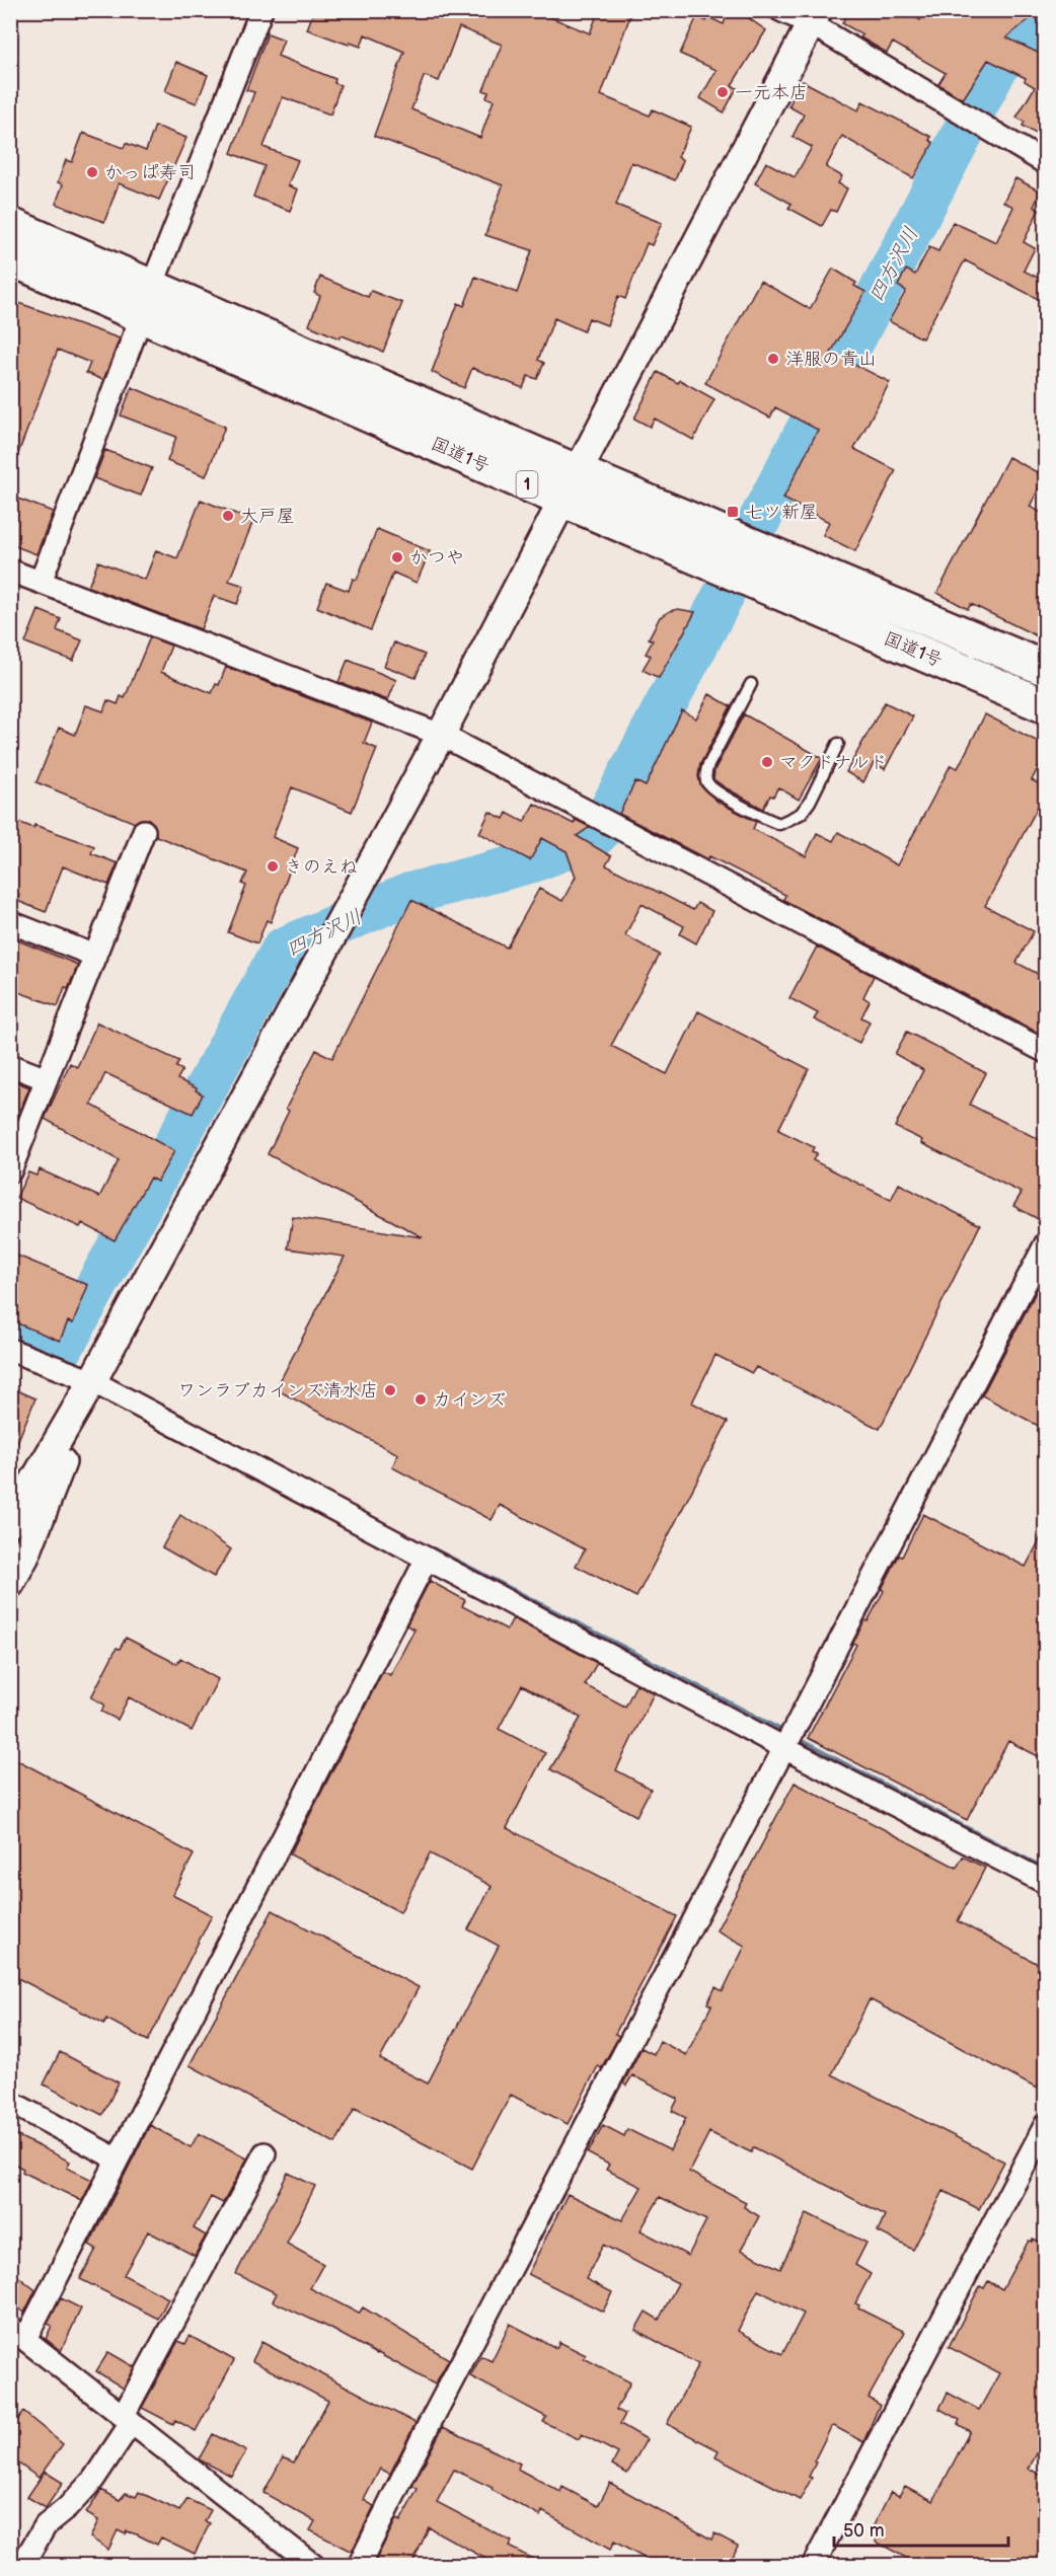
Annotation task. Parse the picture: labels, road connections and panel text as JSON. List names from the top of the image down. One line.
{"streets":{"highway":["国道1号","1"]},"water":["四方沢川"],"places":{"other":["一元本店","かっぱ寿司","洋服の青山","大戸屋","かつや","マクドナルド","きのえね","ワンラブカインズ清水店","カインズ"],"transit":["七ツ新屋"]},"scale_bar":"50 m"}
